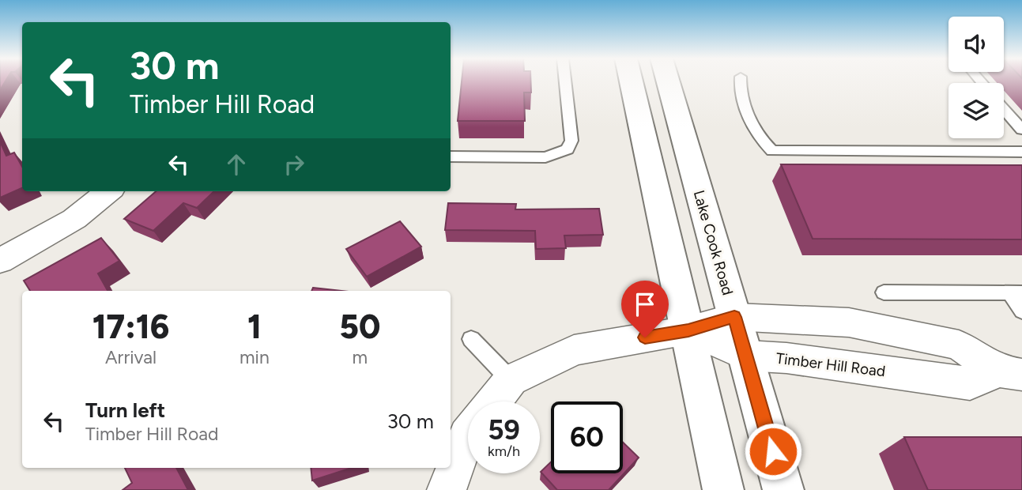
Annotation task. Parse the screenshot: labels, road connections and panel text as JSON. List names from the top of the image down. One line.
{"streets":{"main road":["Lake Cook Road"],"street":["Timber Hill Road"]},"crossings":[["Lake Cook Road","Timber Hill Road"]],"page":{"turn":["30 m","Timber Hill Road"],"eta":["17:16","Arrival","1","min","50","m"],"list":[{"name":"Turn left","note":"Timber Hill Road","value":"30 m"}],"speed":"59 km/h","limit":"60"}}
